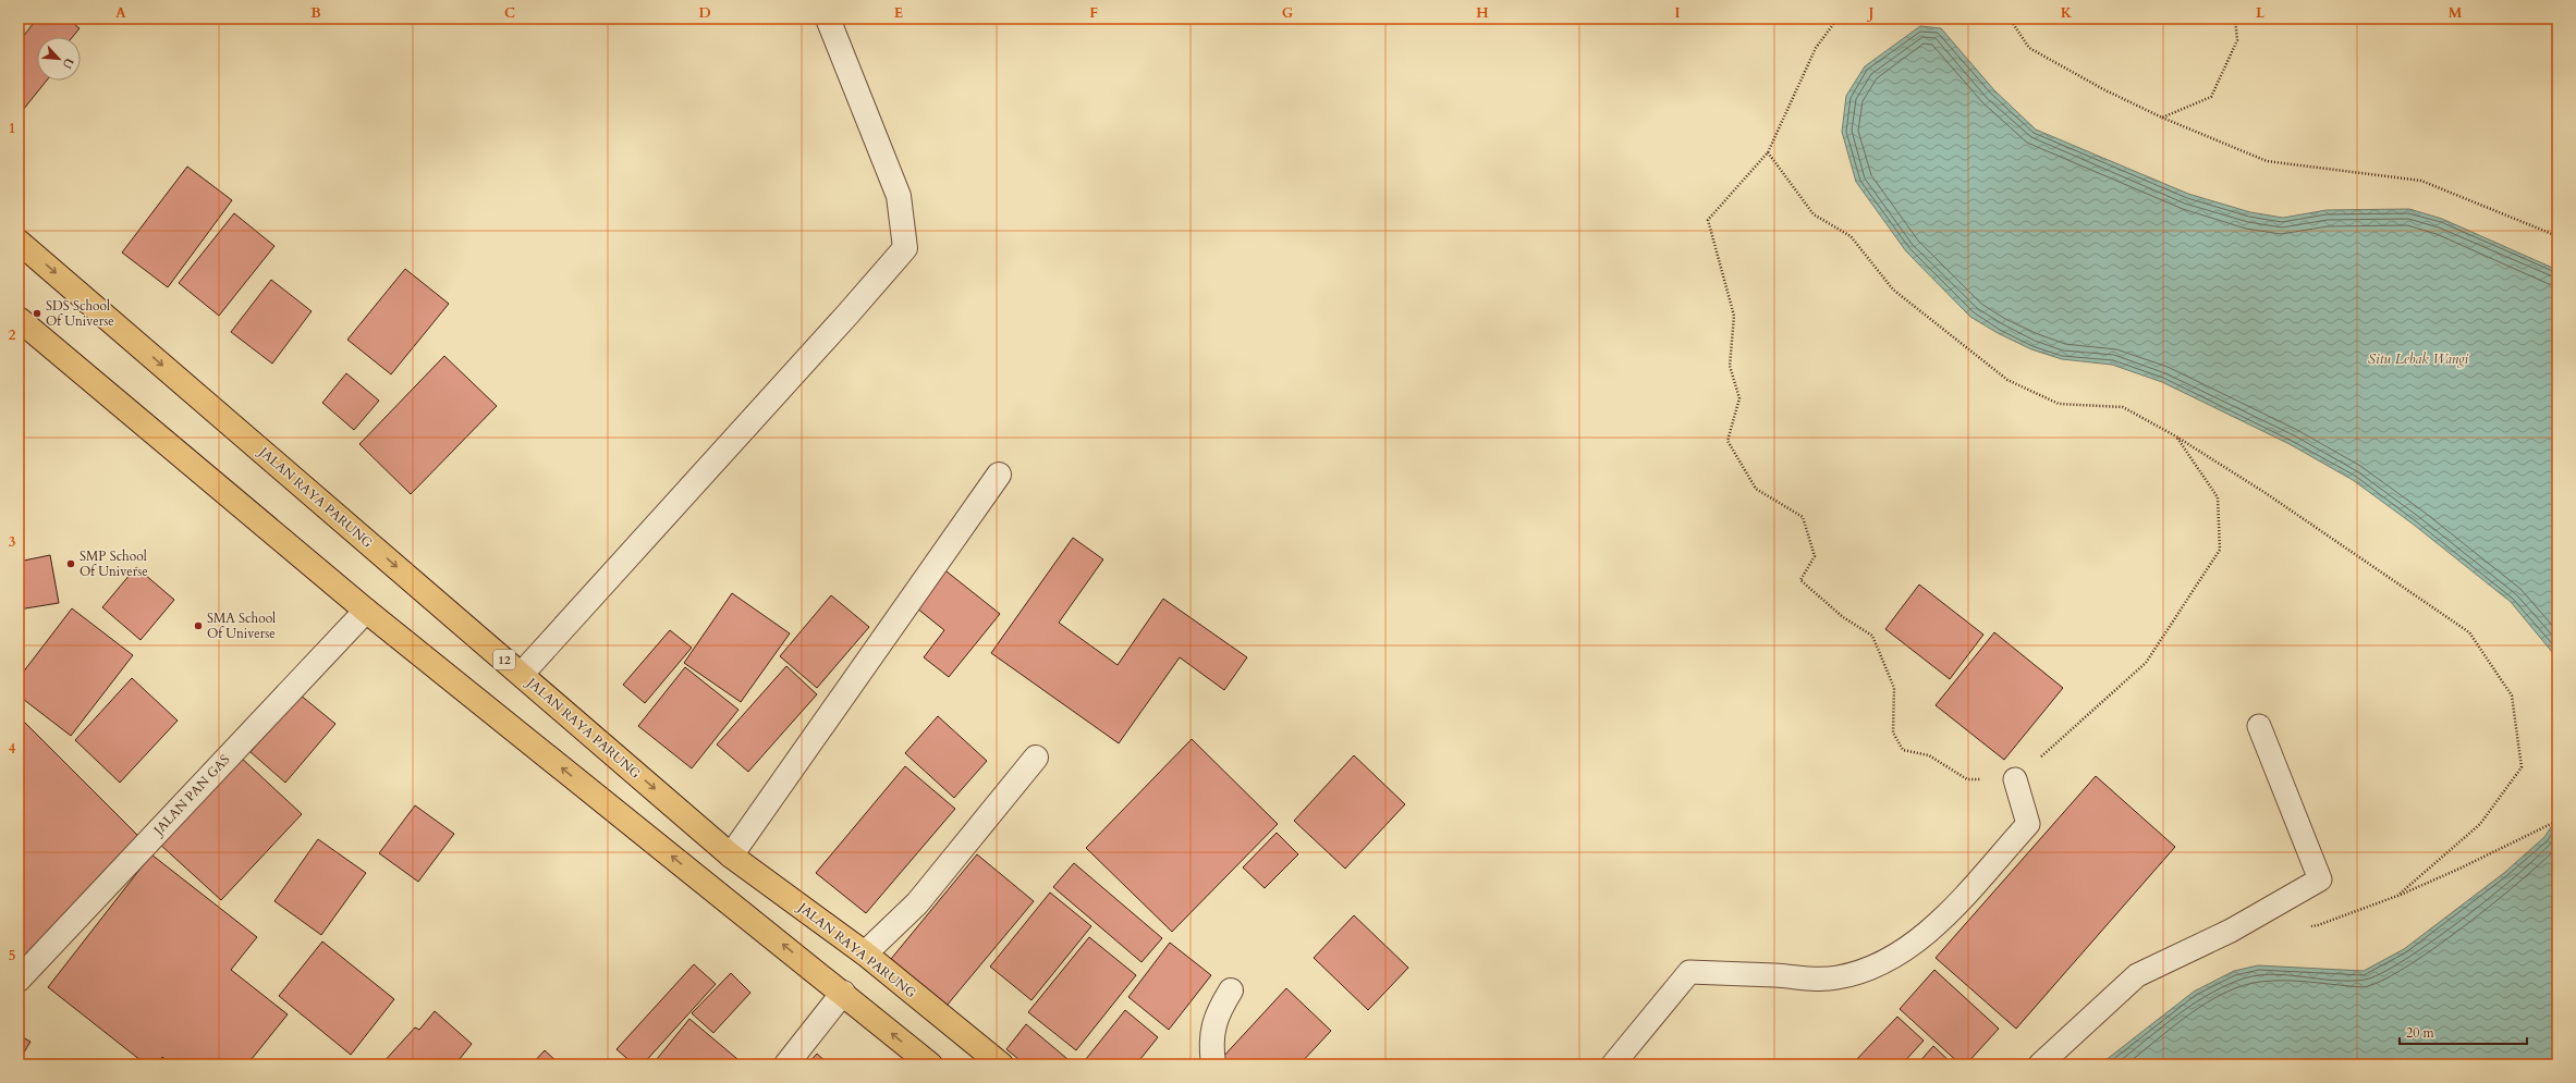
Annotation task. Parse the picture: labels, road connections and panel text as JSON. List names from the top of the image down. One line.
{"streets":{"highway":["JALAN RAYA PARUNG","12"],"street":["JALAN PAN GAS"]},"water":["Situ Lebak Wangi"],"places":["SDS School Of Universe","SMP School Of Universe","SMA School Of Universe"],"scale_bar":"20 m","north":"bottom right","grid":{"columns":["A","B","C","D","E","F","G","H","I","J","K","L","M"],"rows":["1","2","3","4","5"]}}
